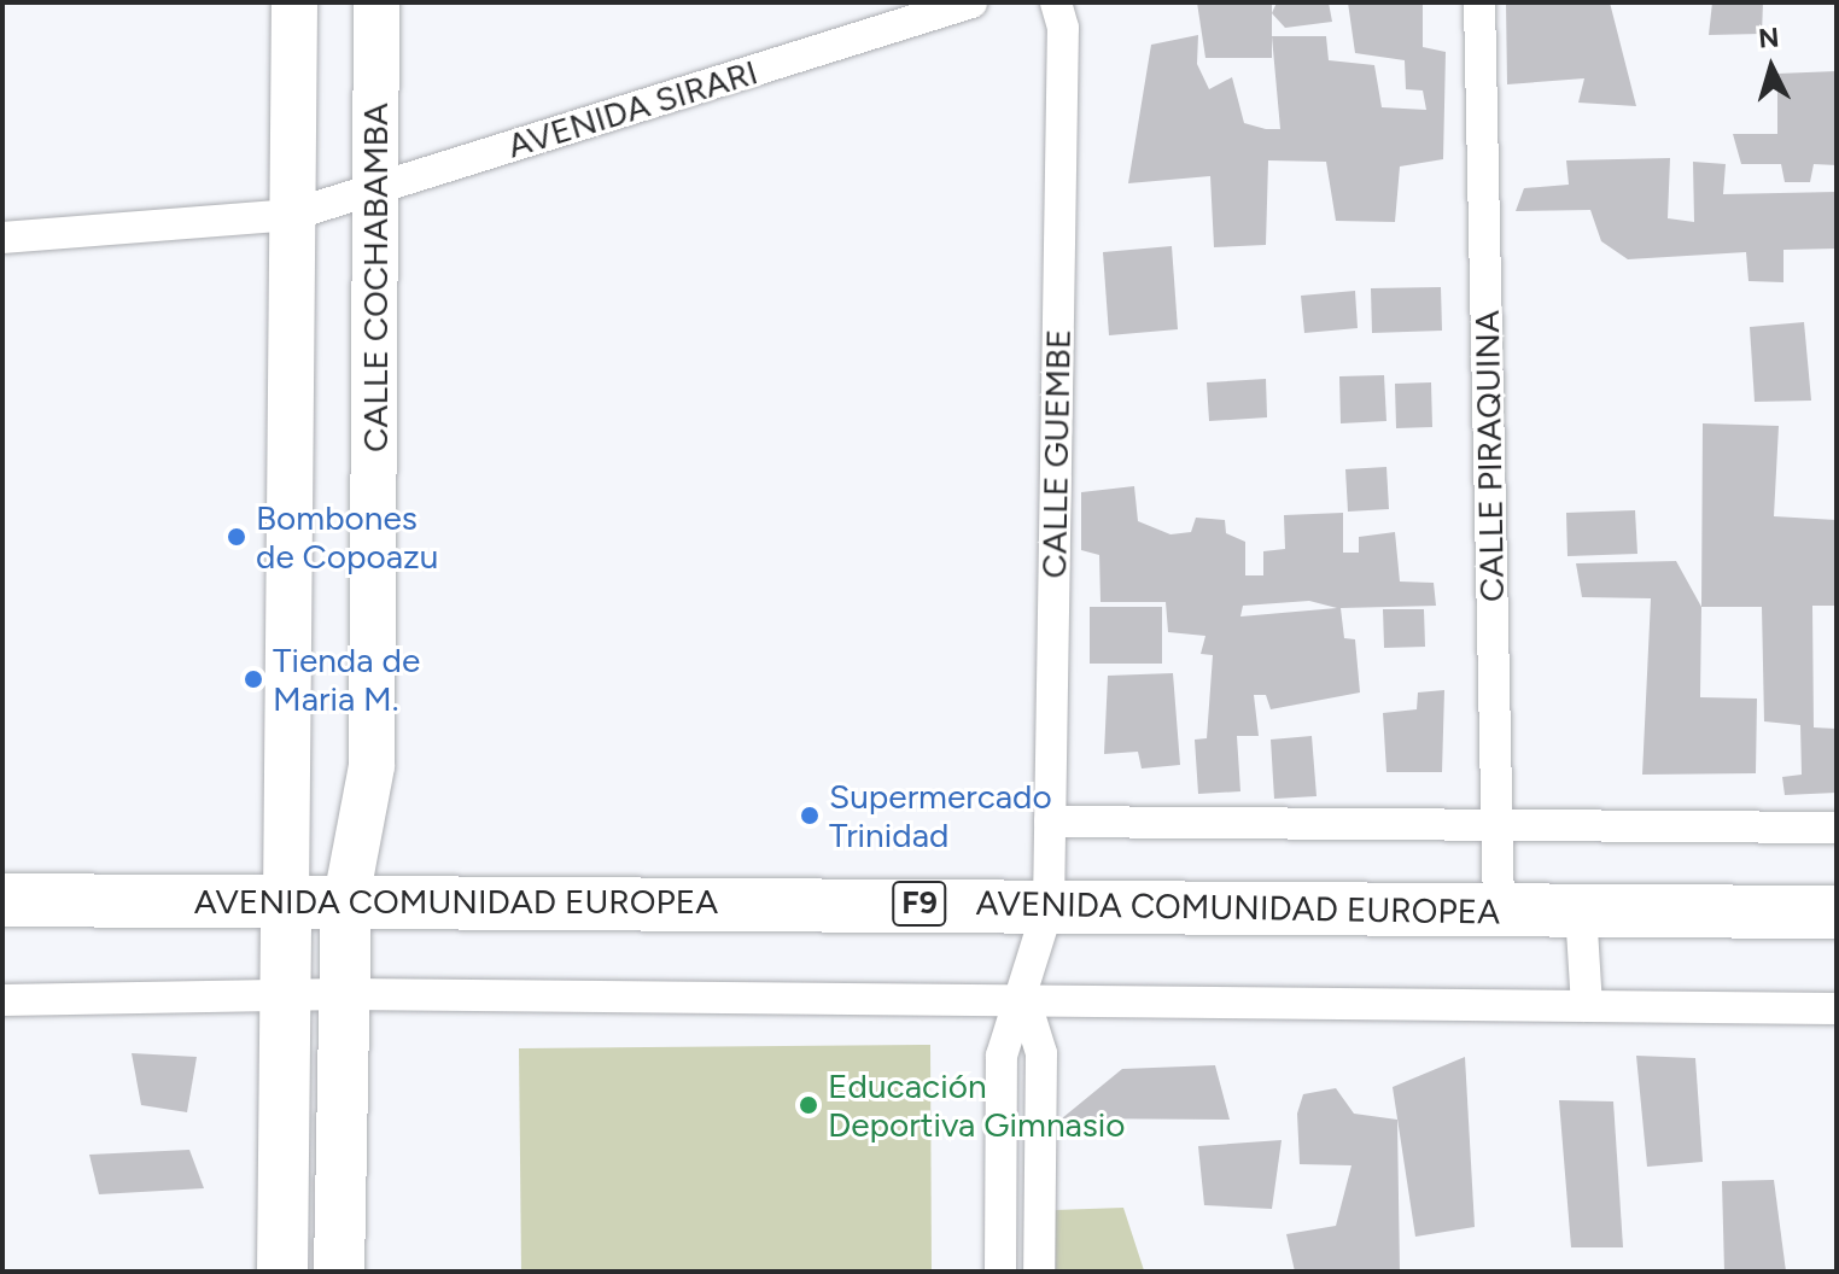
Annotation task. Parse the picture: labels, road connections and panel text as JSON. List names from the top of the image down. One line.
{"streets":{"highway":["AVENIDA COMUNIDAD EUROPEA","F9"],"street":["AVENIDA SIRARI","CALLE COCHABAMBA","CALLE GUEMBE","CALLE PIRAQUINA"]},"crossings":[["AVENIDA SIRARI","CALLE COCHABAMBA"],["CALLE COCHABAMBA","AVENIDA COMUNIDAD EUROPEA"],["CALLE GUEMBE","AVENIDA COMUNIDAD EUROPEA"],["CALLE PIRAQUINA","AVENIDA COMUNIDAD EUROPEA"]],"places":["Bombones de Copoazu","Tienda de Maria M.","Supermercado Trinidad","Educación Deportiva Gimnasio"],"north":"top"}
